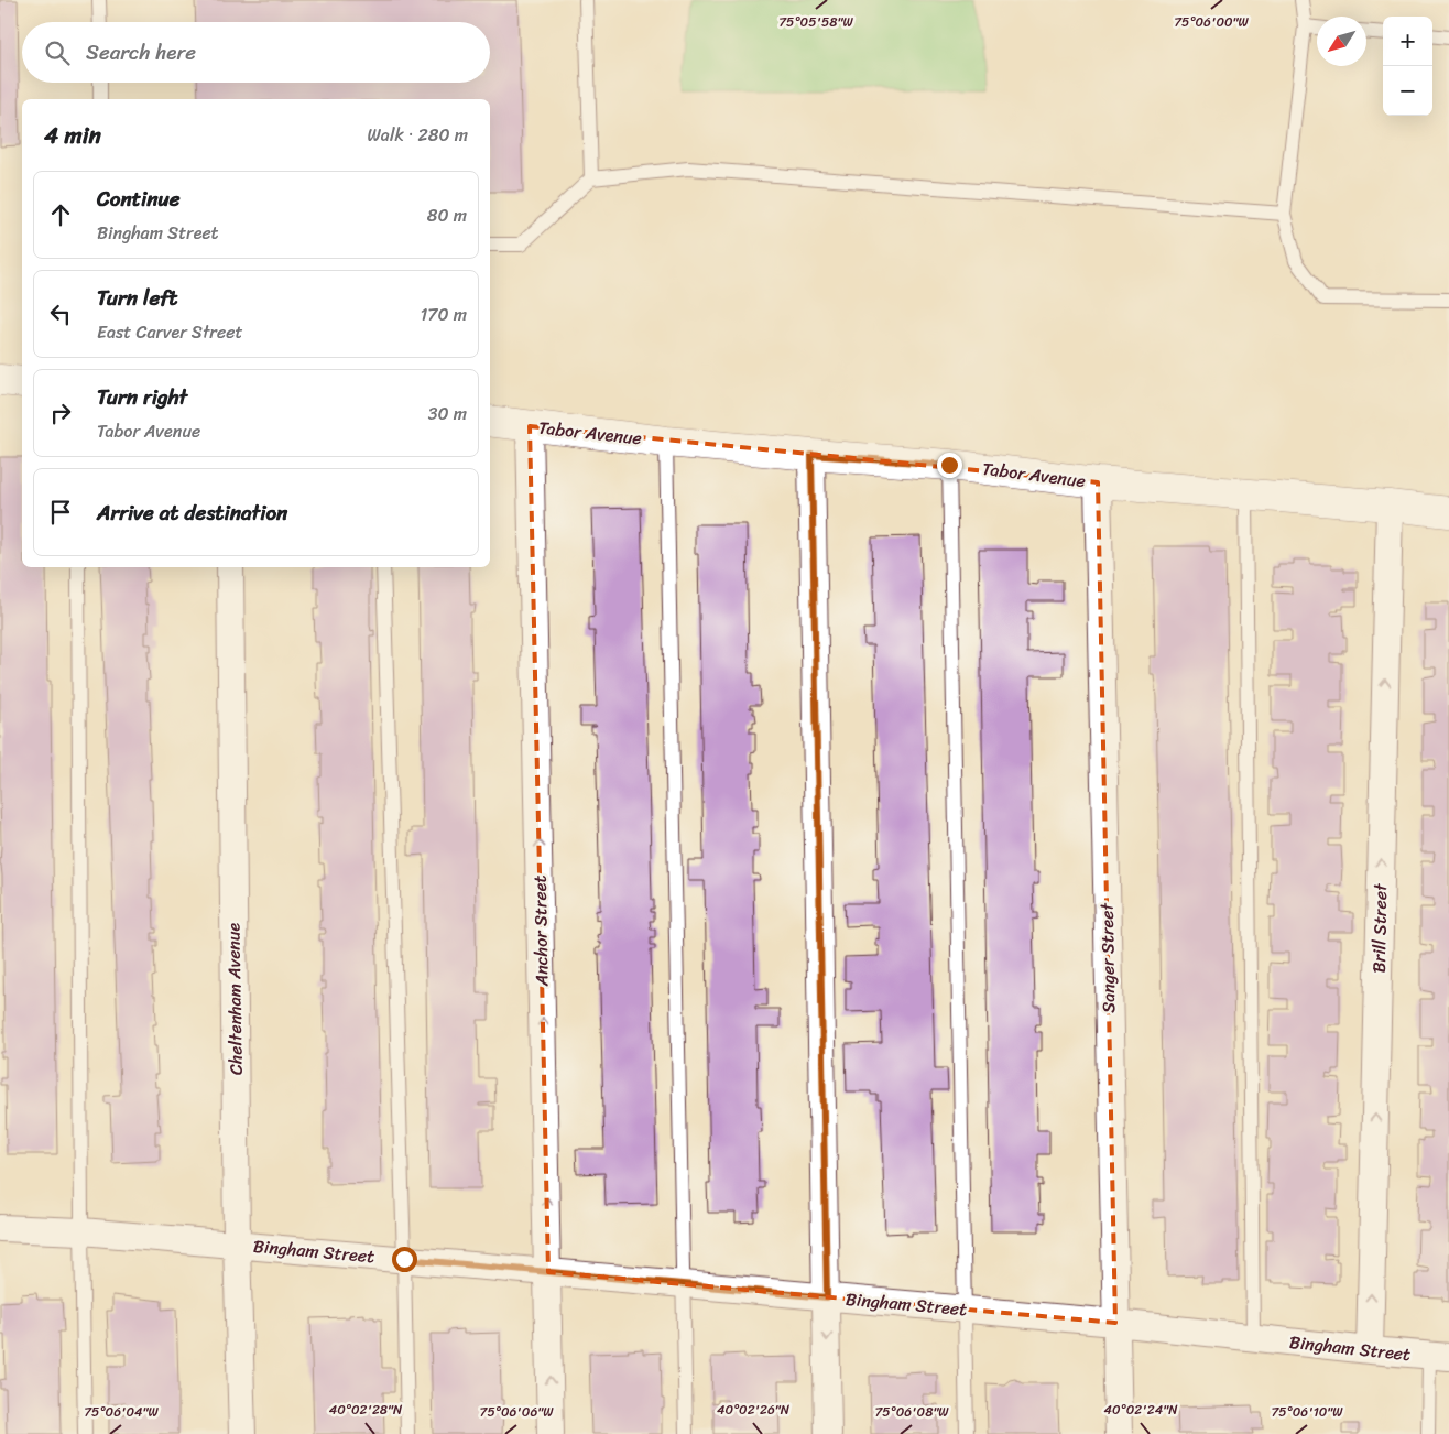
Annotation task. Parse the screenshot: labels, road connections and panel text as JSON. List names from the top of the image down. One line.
{"streets":{"street":["Tabor Avenue","Brill Street","Anchor Street","Sanger Street","Cheltenham Avenue","Bingham Street"]},"crossings":[["Tabor Avenue","Brill Street"],["Tabor Avenue","Anchor Street"],["Tabor Avenue","Sanger Street"],["Brill Street","Bingham Street"],["Anchor Street","Bingham Street"],["Sanger Street","Bingham Street"],["Cheltenham Avenue","Bingham Street"]],"one_way":["Brill Street","Anchor Street"],"north":"bottom left","page":{"map_buttons":["+","−"],"search":"Search here","heading":["4 min","Walk · 280 m"],"list":[["Continue","Bingham Street","80 m"],["Turn left","East Carver Street","170 m"],["Turn right","Tabor Avenue","30 m"],"Arrive at destination"]},"coordinates":["75°05'58\"W","75°06'00\"W","40°02'28\"N","40°02'26\"N","40°02'24\"N","75°06'04\"W","75°06'06\"W","75°06'08\"W","75°06'10\"W"]}
